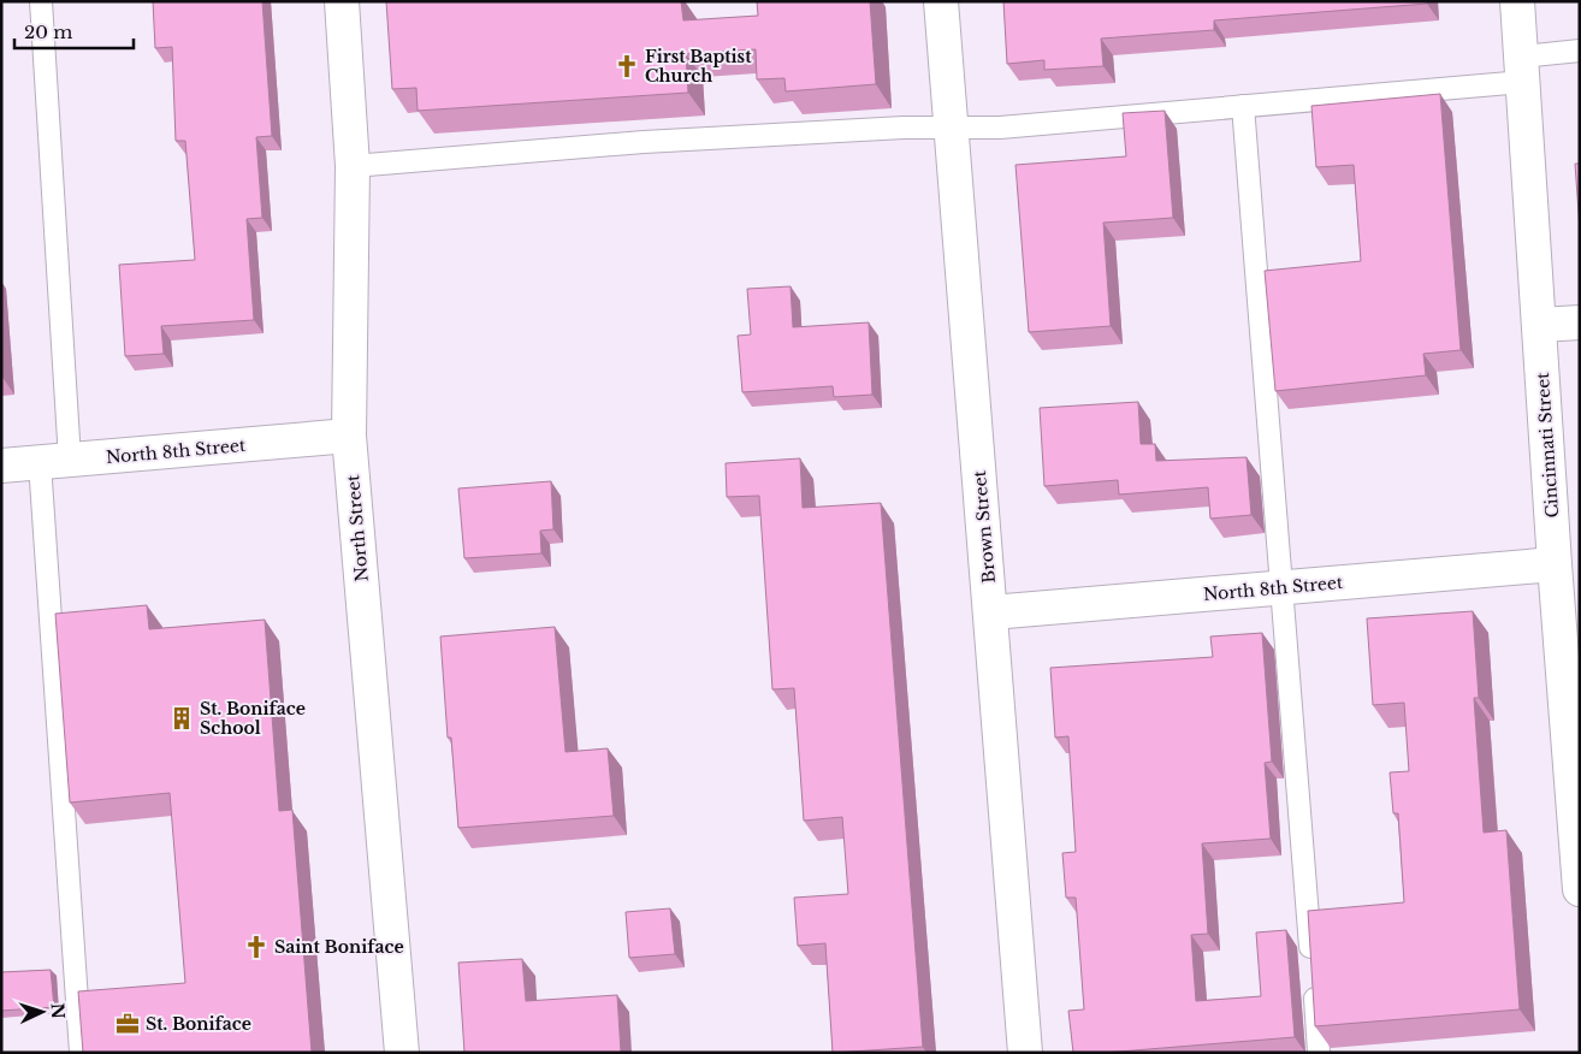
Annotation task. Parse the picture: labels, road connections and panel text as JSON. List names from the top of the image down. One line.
{"streets":{"street":["Cincinnati Street","North 8th Street","Brown Street","North Street"]},"crossings":[["Cincinnati Street","North 8th Street"],["North 8th Street","Brown Street"],["North 8th Street","North Street"]],"places":{"church":["First Baptist Church","Saint Boniface"],"building":["St. Boniface School"],"office":["St. Boniface"]},"scale_bar":"20 m","north":"right"}
